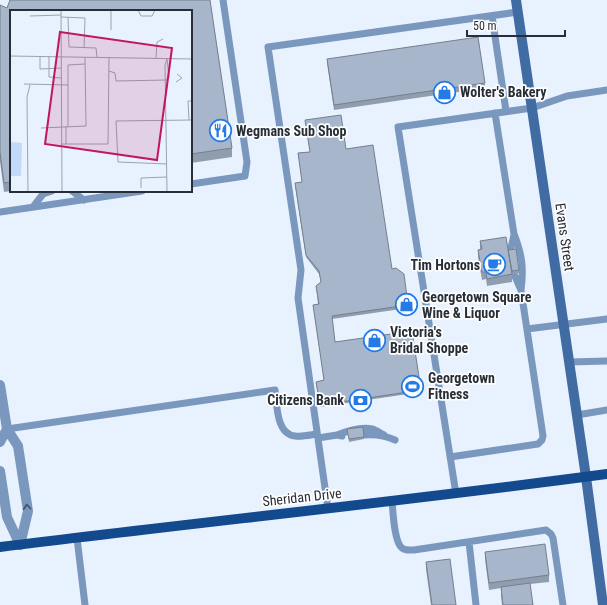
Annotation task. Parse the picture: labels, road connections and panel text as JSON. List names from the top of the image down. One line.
{"streets":{"main road":["Sheridan Drive"],"street":["Evans Street"]},"crossings":[["Evans Street","Sheridan Drive"]],"places":{"shop":["Wolter's Bakery","Georgetown Square Wine & Liquor","Victoria's Bridal Shoppe"],"restaurant":["Wegmans Sub Shop"],"cafe":["Tim Hortons"],"sports":["Georgetown Fitness"],"bank":["Citizens Bank"]},"scale_bar":"50 m"}
